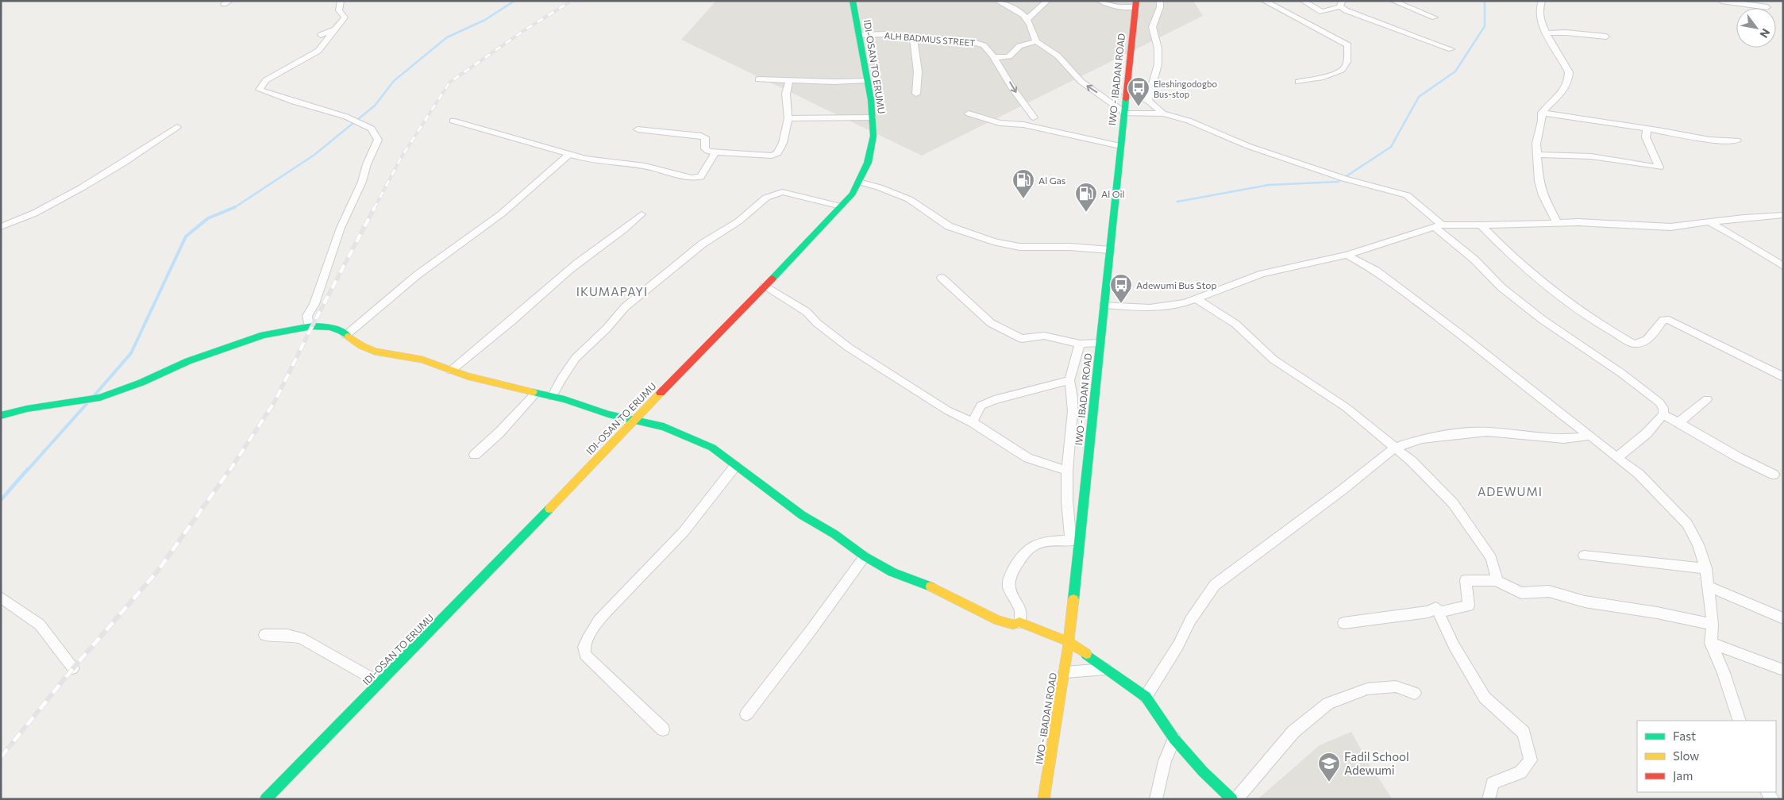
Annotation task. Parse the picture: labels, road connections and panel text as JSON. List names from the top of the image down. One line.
{"streets":{"street":["ALH BADMUS STREET","IDI-OSAN TO ERUMU","IWO - IBADAN ROAD"]},"crossings":[["ALH BADMUS STREET","IDI-OSAN TO ERUMU"]],"districts":["IKUMAPAYI","ADEWUMI"],"places":{"bus stop":["Eleshingodogbo Bus-stop","Adewumi Bus Stop"],"fuel station":["Al Gas","Al Oil"],"school or university":["Fadil School Adewumi"]},"legend":["Fast","Slow","Jam"],"north":"bottom right"}
